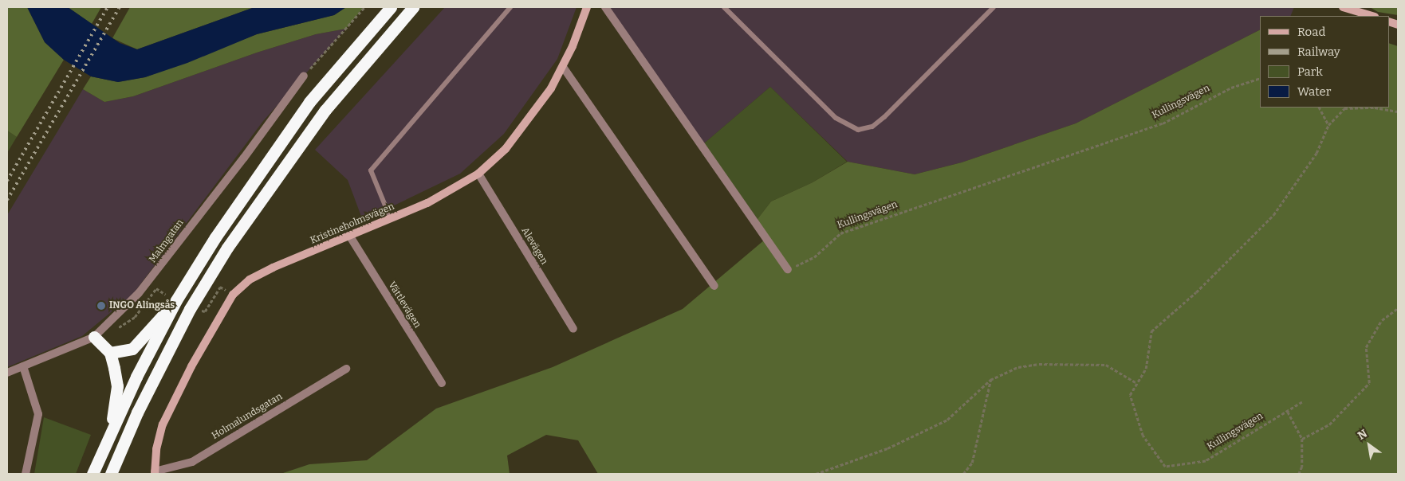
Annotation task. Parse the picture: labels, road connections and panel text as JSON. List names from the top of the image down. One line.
{"streets":{"street":["Kristineholmsvägen","Malmgatan","Alevägen","Vättlevägen","Holmalundsgatan"],"path":["Kullingsvägen"]},"crossings":[["Kristineholmsvägen","Alevägen"],["Kristineholmsvägen","Vättlevägen"],["Kristineholmsvägen","Holmalundsgatan"]],"places":["INGO Alingsås"],"legend":["Road","Railway","Park","Water"],"north":"top left"}
